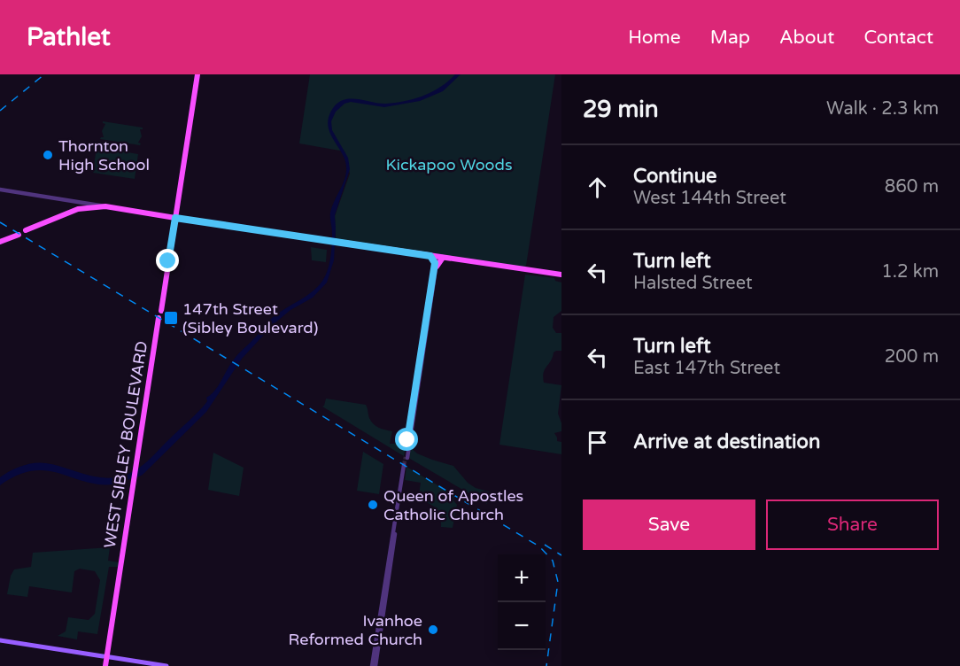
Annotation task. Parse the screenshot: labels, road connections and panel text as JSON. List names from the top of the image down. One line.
{"streets":{"main road":["WEST SIBLEY BOULEVARD"]},"parks":["Kickapoo Woods"],"places":{"other":["Thornton High School","Queen of Apostles Catholic Church","Ivanhoe Reformed Church"],"transit":["147th Street (Sibley Boulevard)"]},"page":{"header":"Pathlet","nav":["Home","Map","About","Contact"],"heading":["29 min","Walk · 2.3 km"],"list":[["Continue","West 144th Street","860 m"],["Turn left","Halsted Street","1.2 km"],["Turn left","East 147th Street","200 m"],"Arrive at destination"],"buttons":["Save","Share"],"map_buttons":["+","−"]}}
